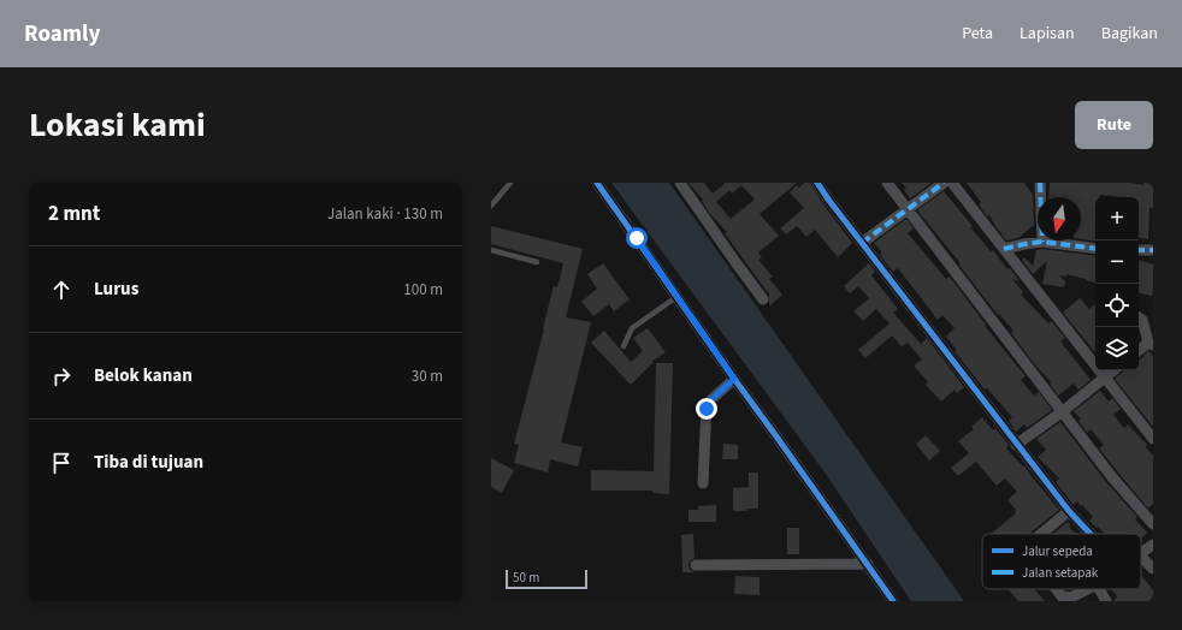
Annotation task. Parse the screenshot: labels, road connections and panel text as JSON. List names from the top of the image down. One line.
{"legend":["Jalur sepeda","Jalan setapak"],"scale_bar":"50 m","north":"bottom","page":{"header":"Roamly","nav":["Peta","Lapisan","Bagikan"],"title":"Lokasi kami","buttons":"Rute","heading":["2 mnt","Jalan kaki · 130 m"],"map_buttons":["+","−"],"list":[["Lurus","100 m"],["Belok kanan","30 m"],"Tiba di tujuan"],"scale":"50 m"}}
